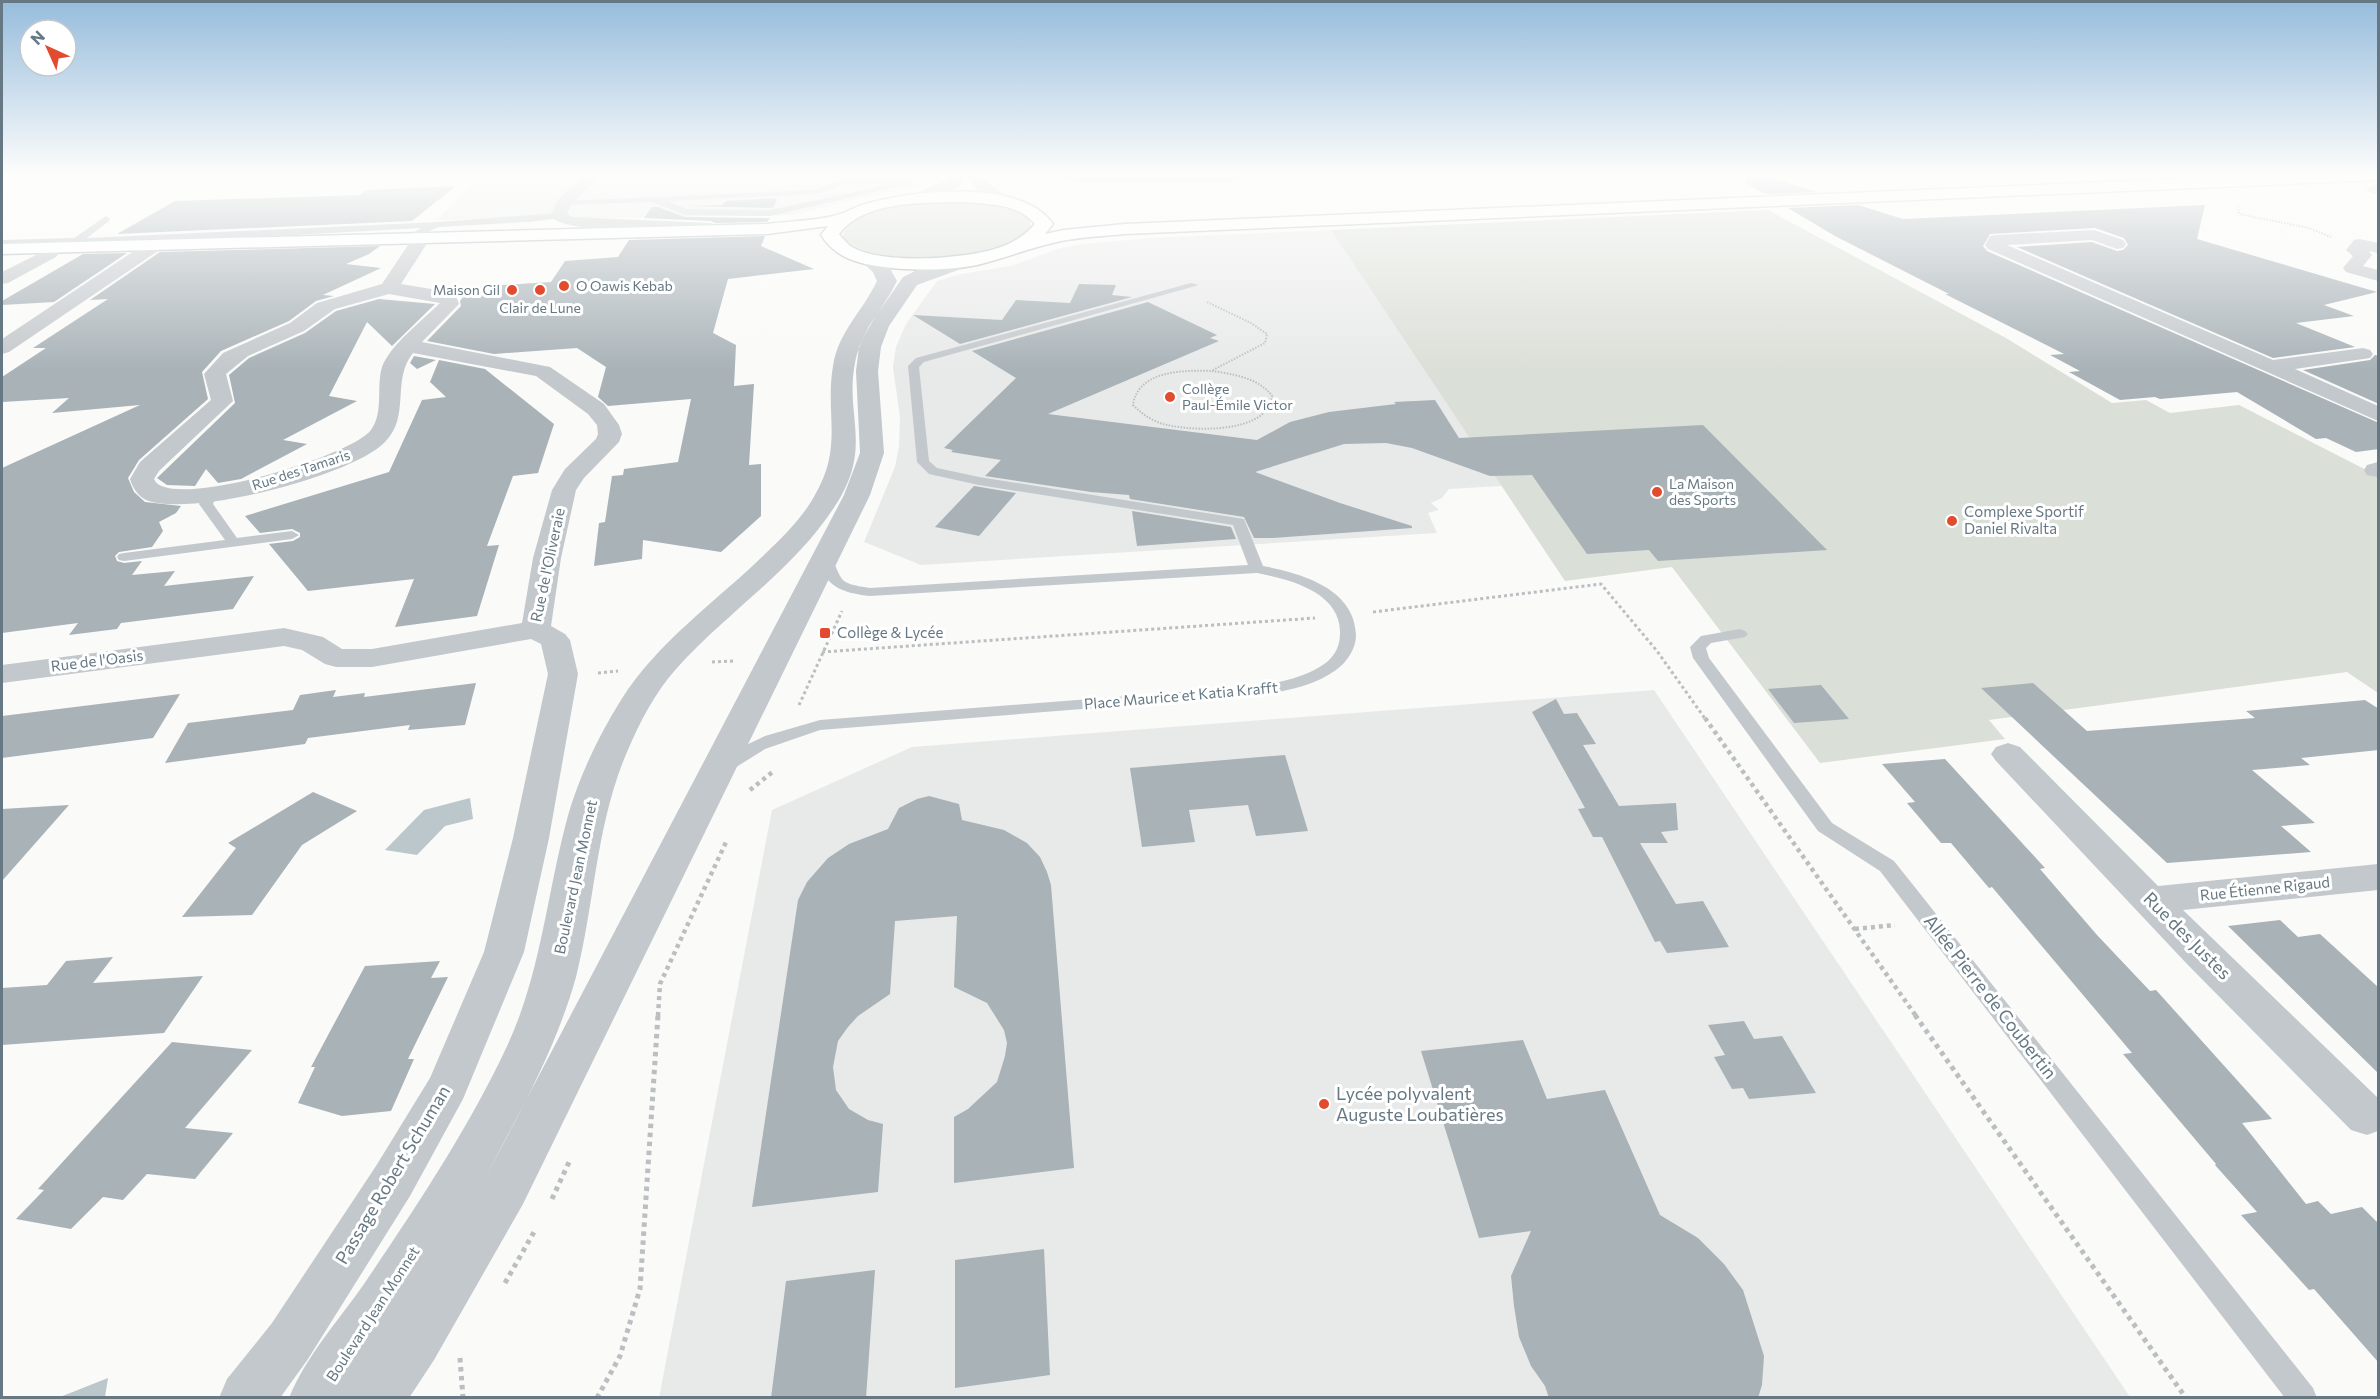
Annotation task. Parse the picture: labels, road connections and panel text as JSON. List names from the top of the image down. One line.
{"streets":{"street":["Rue des Tamaris","Rue de l'Oliveraie","Rue de l'Oasis","Boulevard Jean Monnet","Rue Étienne Rigaud","Rue des Justes","Passage Robert Schuman"],"lane":["Place Maurice et Katia Krafft","Allée Pierre de Coubertin"]},"crossings":[["Rue des Tamaris","Rue de l'Oliveraie"],["Rue de l'Oliveraie","Rue de l'Oasis"],["Rue de l'Oliveraie","Passage Robert Schuman"],["Rue Étienne Rigaud","Rue des Justes"]],"places":{"other":["O Oawis Kebab","Maison Gil","Clair de Lune","Collège Paul-Émile Victor","La Maison des Sports","Complexe Sportif Daniel Rivalta","Lycée polyvalent Auguste Loubatières"],"transit":["Collège & Lycée"]},"north":"top left"}
